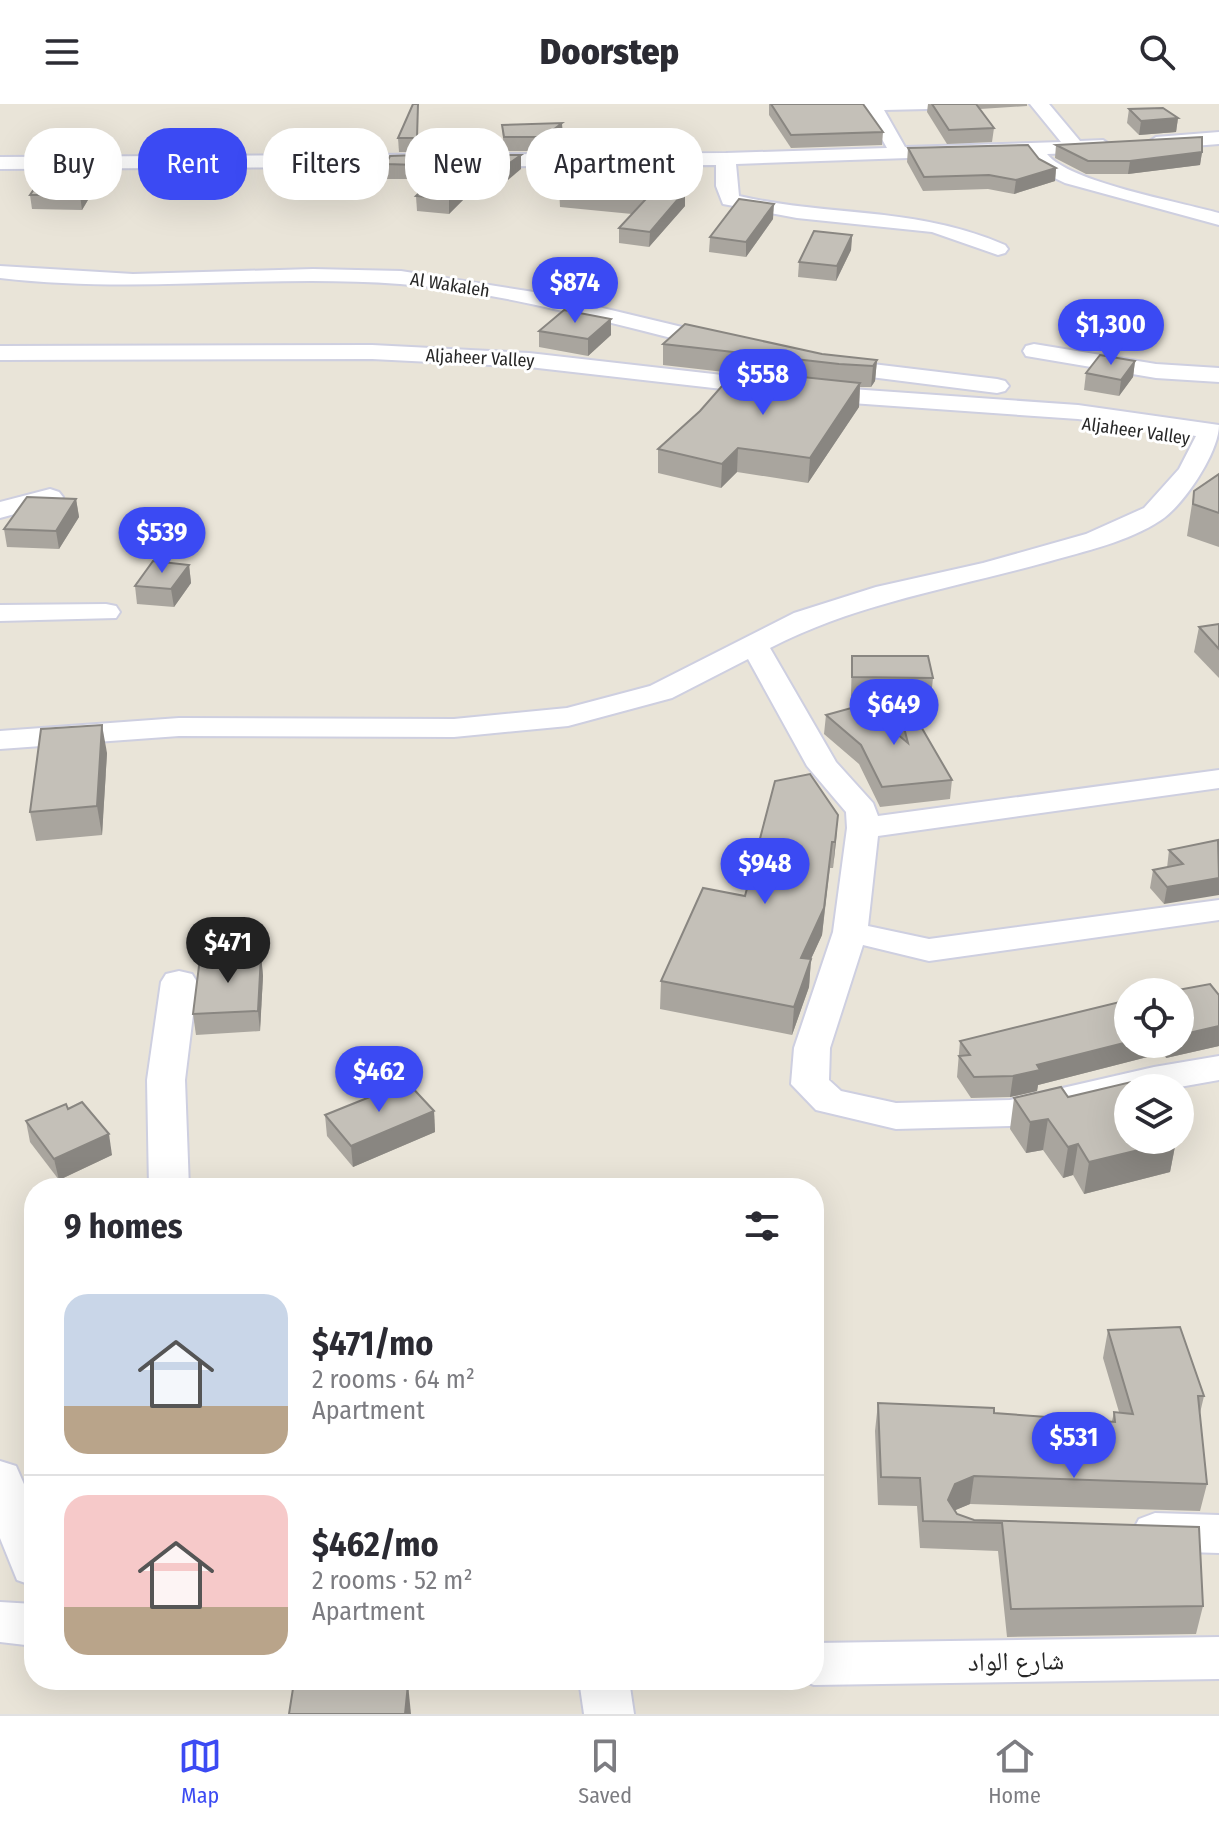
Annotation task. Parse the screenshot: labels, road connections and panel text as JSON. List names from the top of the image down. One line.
{"streets":{"street":["Al Wakaleh","Aljaheer Valley","شارع الواد"]},"page":{"header":"Doorstep","chip":["Buy","Rent","Filters","New","Apartment"],"price":["$874","$1,300","$558","$539","$649","$948","$471","$462","$531"],"heading":"9 homes","list":[{"name":"$471/mo","note":"2 rooms · 64 m² · Apartment"},{"name":"$462/mo","note":"2 rooms · 52 m² · Apartment"}],"tabs":["Map","Saved","Home"]}}
